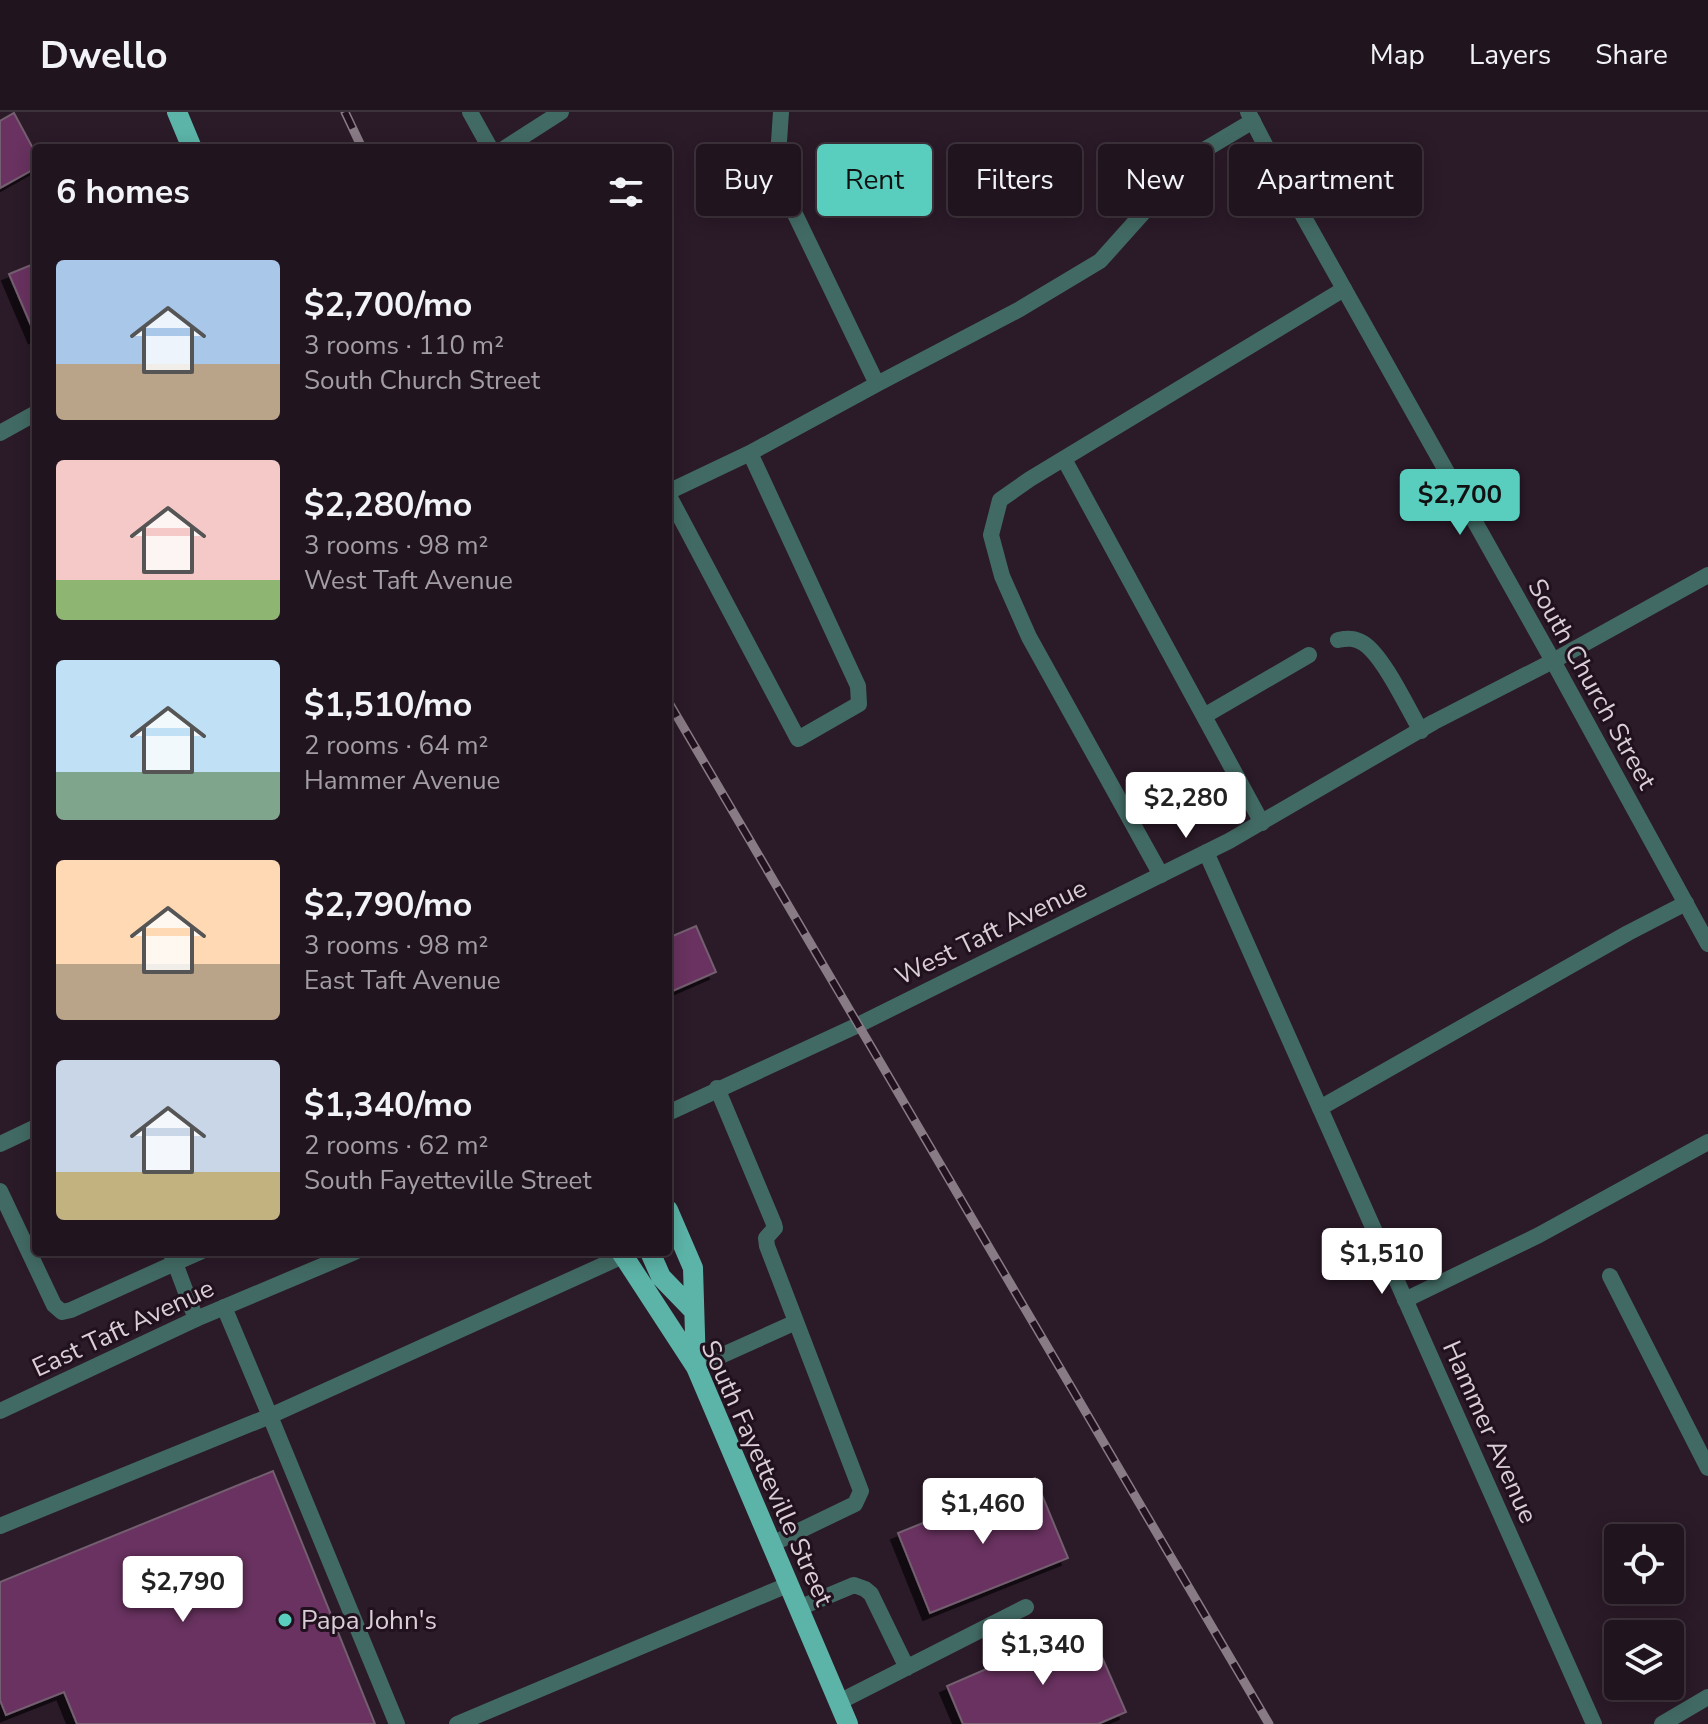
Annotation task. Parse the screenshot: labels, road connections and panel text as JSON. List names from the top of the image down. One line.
{"streets":{"main road":["South Fayetteville Street"],"street":["South Church Street","West Taft Avenue","East Taft Avenue","Hammer Avenue"]},"crossings":[["South Church Street","West Taft Avenue"],["West Taft Avenue","Hammer Avenue"]],"places":["Papa John's"],"page":{"header":"Dwello","nav":["Map","Layers","Share"],"chip":["Buy","Rent","Filters","New","Apartment"],"heading":"6 homes","list":[{"name":"$2,700/mo","note":"3 rooms · 110 m² · South Church Street"},{"name":"$2,280/mo","note":"3 rooms · 98 m² · West Taft Avenue"},{"name":"$1,510/mo","note":"2 rooms · 64 m² · Hammer Avenue"},{"name":"$2,790/mo","note":"3 rooms · 98 m² · East Taft Avenue"},{"name":"$1,340/mo","note":"2 rooms · 62 m² · South Fayetteville Street"}],"price":["$2,700","$2,280","$1,510","$1,460","$2,790","$1,340"]}}
